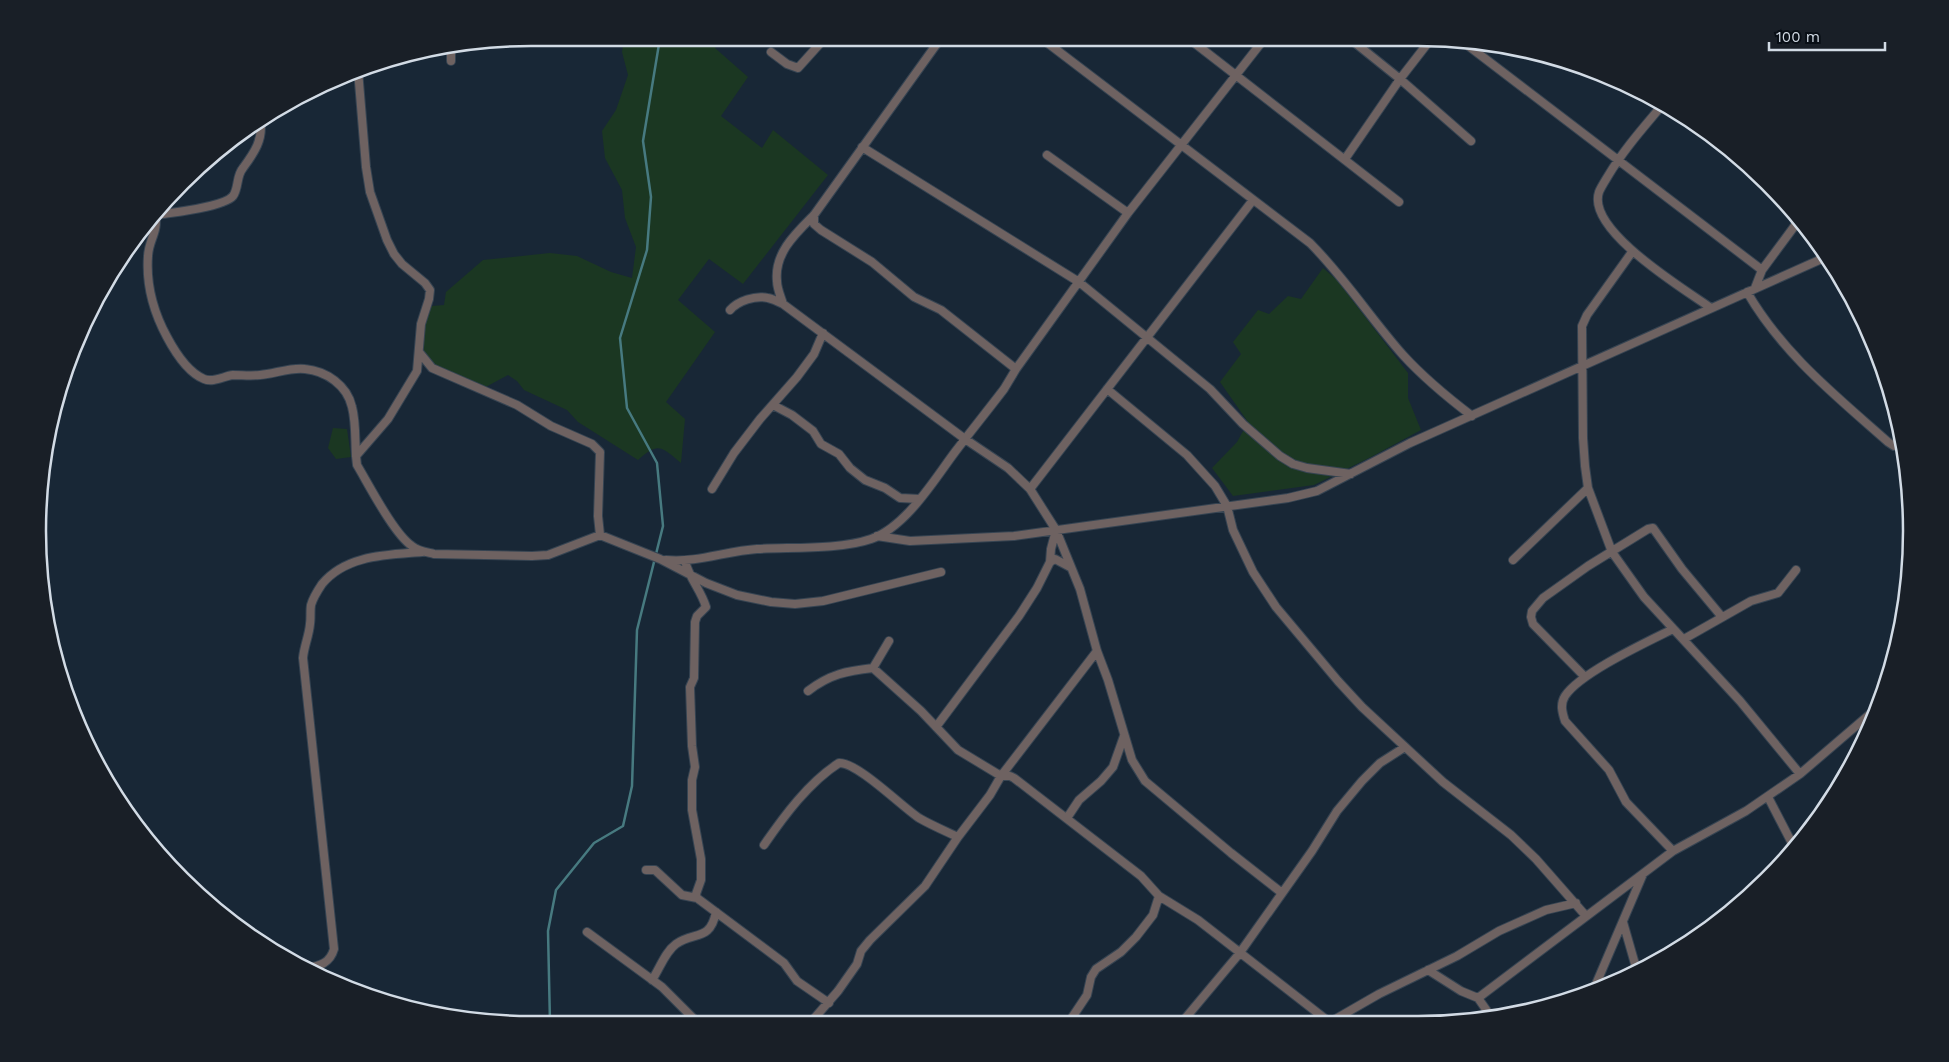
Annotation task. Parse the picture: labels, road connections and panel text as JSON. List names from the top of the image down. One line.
{"scale_bar":"100 m"}
